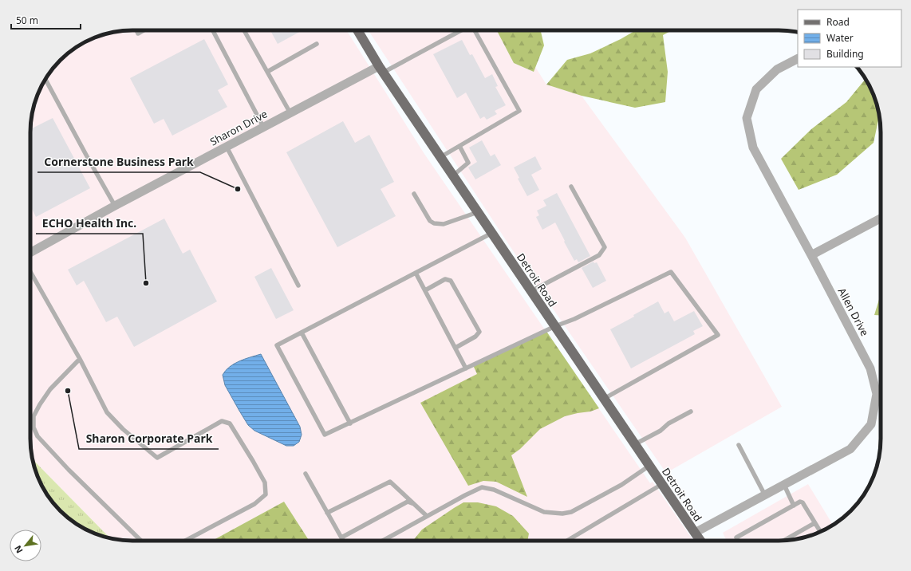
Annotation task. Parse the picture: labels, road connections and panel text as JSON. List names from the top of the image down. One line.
{"streets":{"main road":["Detroit Road"],"street":["Sharon Drive","Allen Drive"]},"crossings":[["Sharon Drive","Detroit Road"],["Detroit Road","Allen Drive"]],"places":["Cornerstone Business Park","ECHO Health Inc.","Sharon Corporate Park"],"legend":["Road","Water","Building"],"scale_bar":"50 m","north":"bottom left"}
